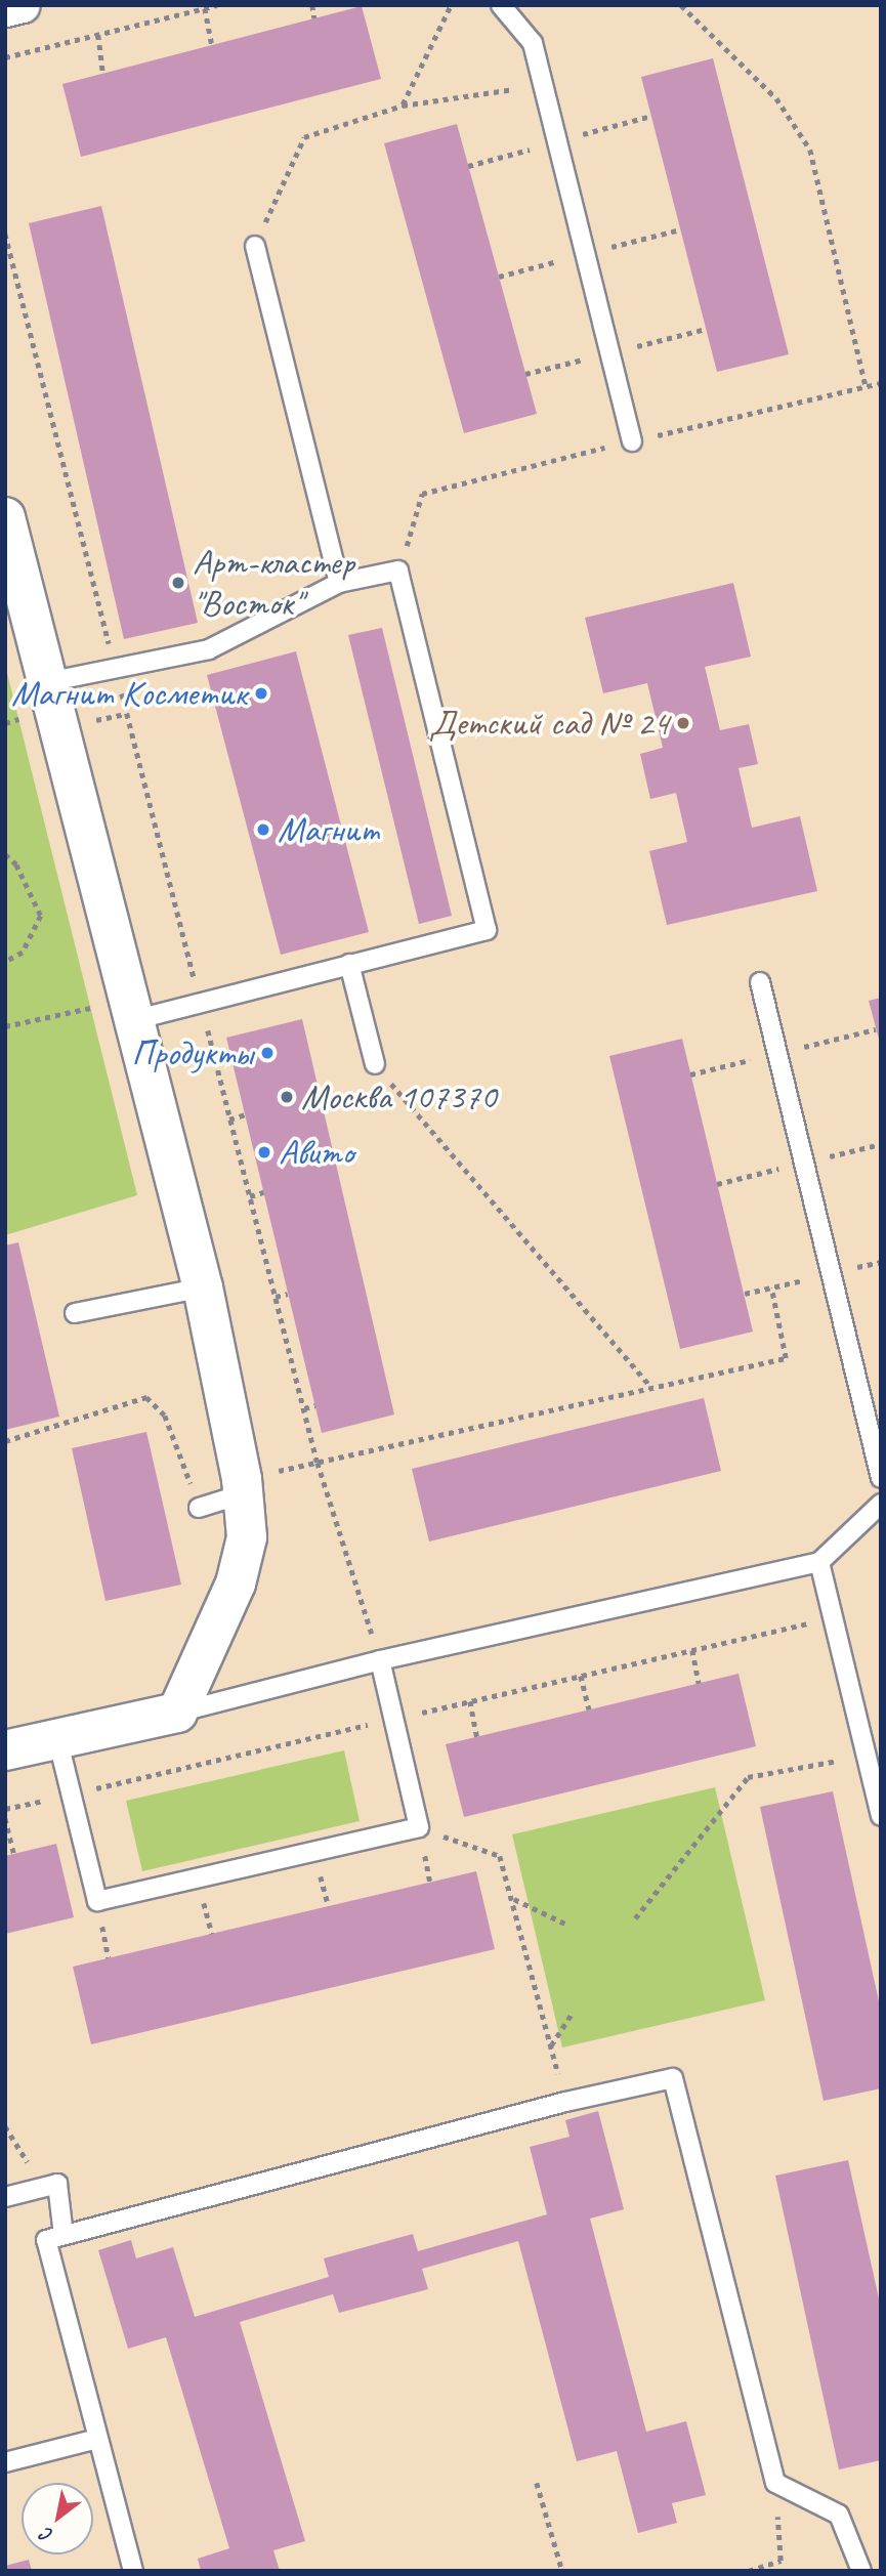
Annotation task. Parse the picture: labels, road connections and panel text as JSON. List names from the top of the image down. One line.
{"places":["Арт-кластер \"Восток\"","Магнит Косметик","Детский сад № 24","Магнит","Продукты","Москва 107370","Авито"],"north":"bottom left"}
